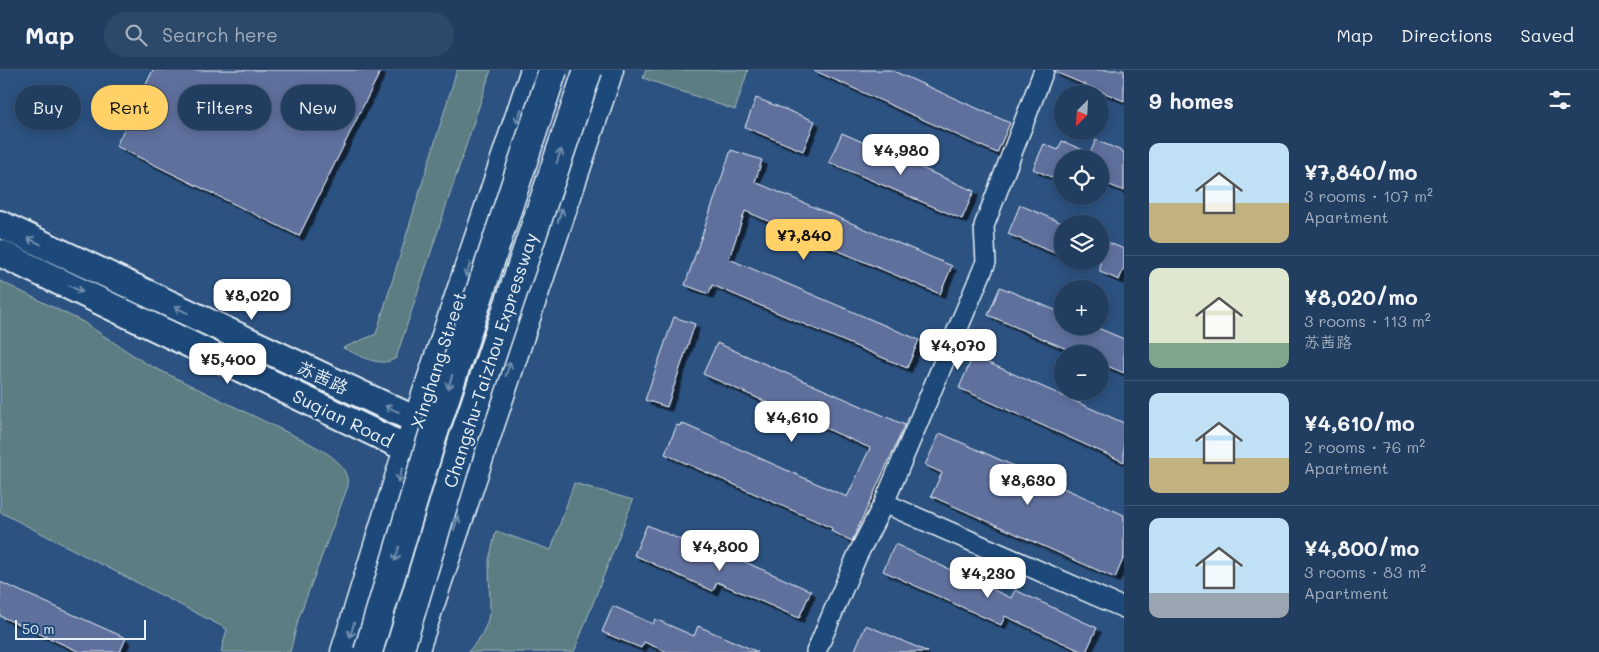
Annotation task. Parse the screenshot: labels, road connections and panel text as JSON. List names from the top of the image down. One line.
{"streets":{"main road":["Xinghang Street","Changshu-Taizhou Expressway","苏茜路","Suqian Road"]},"crossings":[["Xinghang Street","苏茜路"],["Xinghang Street","Suqian Road"],["苏茜路","Suqian Road"]],"one_way":["苏茜路","Suqian Road"],"scale_bar":"50 m","north":"bottom left","page":{"header":"Map","search":"Search here","nav":["Map","Directions","Saved"],"heading":"9 homes","map_buttons":["+","−"],"chip":["Buy","Rent","Filters","New"],"list":[{"name":"¥7,840/mo","note":"3 rooms · 107 m² · Apartment"},{"name":"¥8,020/mo","note":"3 rooms · 113 m² · 苏茜路"},{"name":"¥4,610/mo","note":"2 rooms · 76 m² · Apartment"},{"name":"¥4,800/mo","note":"3 rooms · 83 m² · Apartment"}],"price":["¥4,980","¥7,840","¥8,020","¥4,070","¥5,400","¥4,610","¥8,630","¥4,800","¥4,230"],"scale":"50 m"}}
